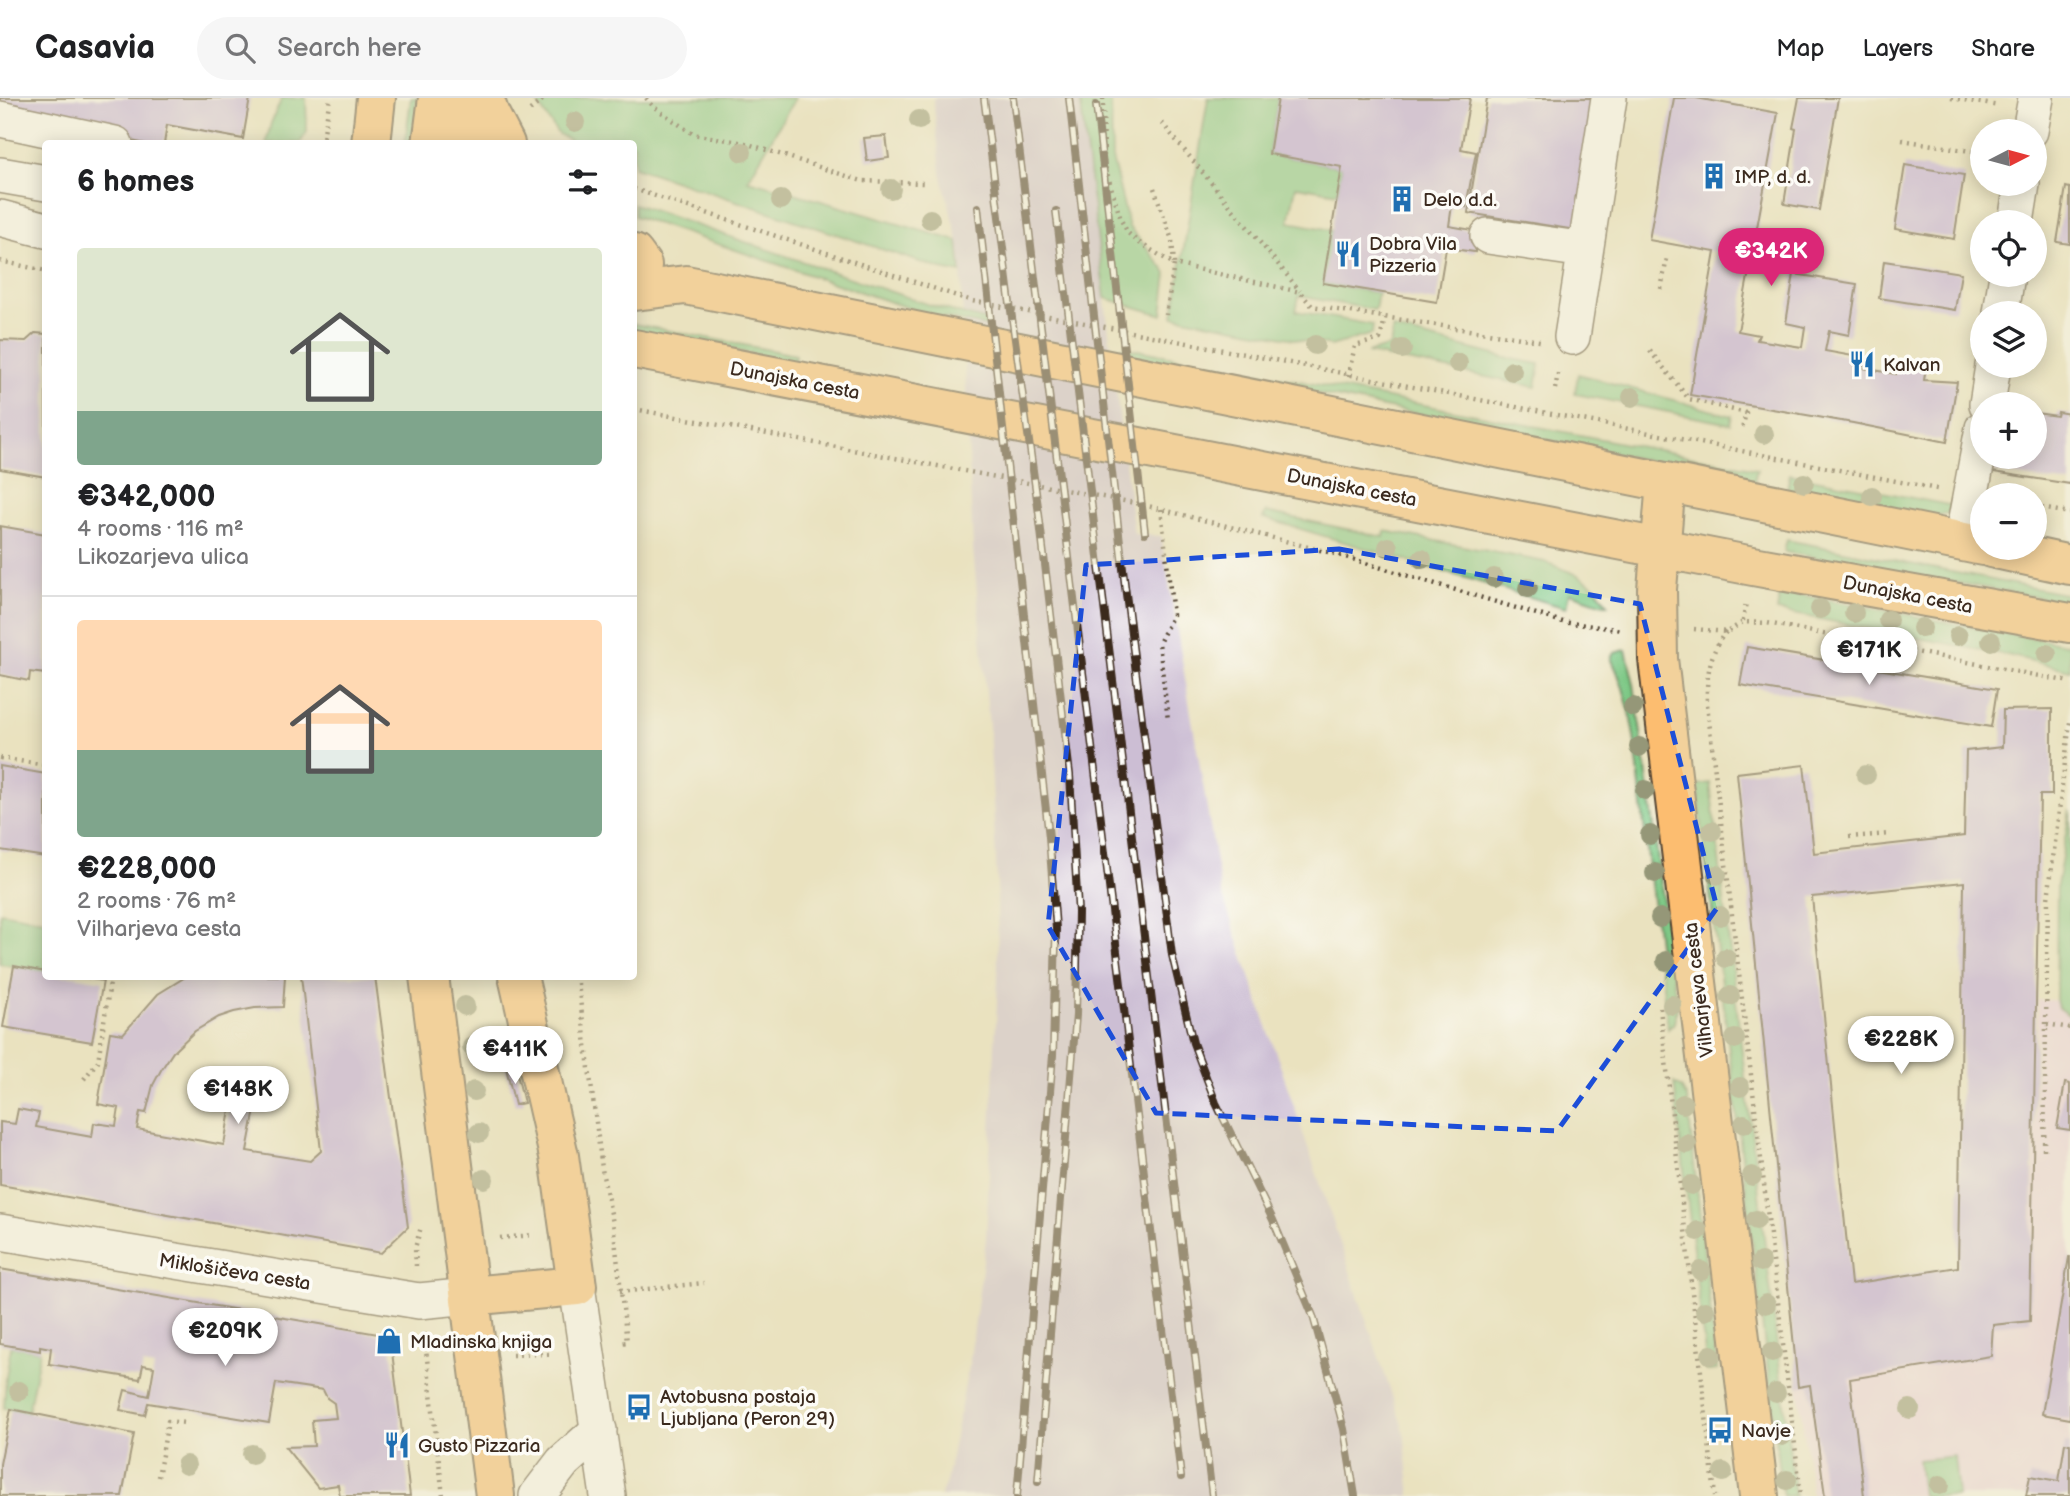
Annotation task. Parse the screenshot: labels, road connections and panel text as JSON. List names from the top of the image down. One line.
{"streets":{"main road":["Dunajska cesta","Vilharjeva cesta"],"street":["Miklošičeva cesta"]},"crossings":[["Dunajska cesta","Vilharjeva cesta"]],"places":{"building":["IMP, d. d.","Delo d.d."],"restaurant":["Dobra Vila Pizzeria","Kalvan","Gusto Pizzaria"],"shop":["Mladinska knjiga"],"bus stop":["Avtobusna postaja Ljubljana (Peron 29)","Navje"]},"north":"right","page":{"header":"Casavia","search":"Search here","nav":["Map","Layers","Share"],"map_buttons":["+","−"],"heading":"6 homes","list":[{"name":"€342,000","note":"4 rooms · 116 m² · Likozarjeva ulica"},{"name":"€228,000","note":"2 rooms · 76 m² · Vilharjeva cesta"}],"price":["€342K","€171K","€228K","€411K","€148K","€209K"]}}
